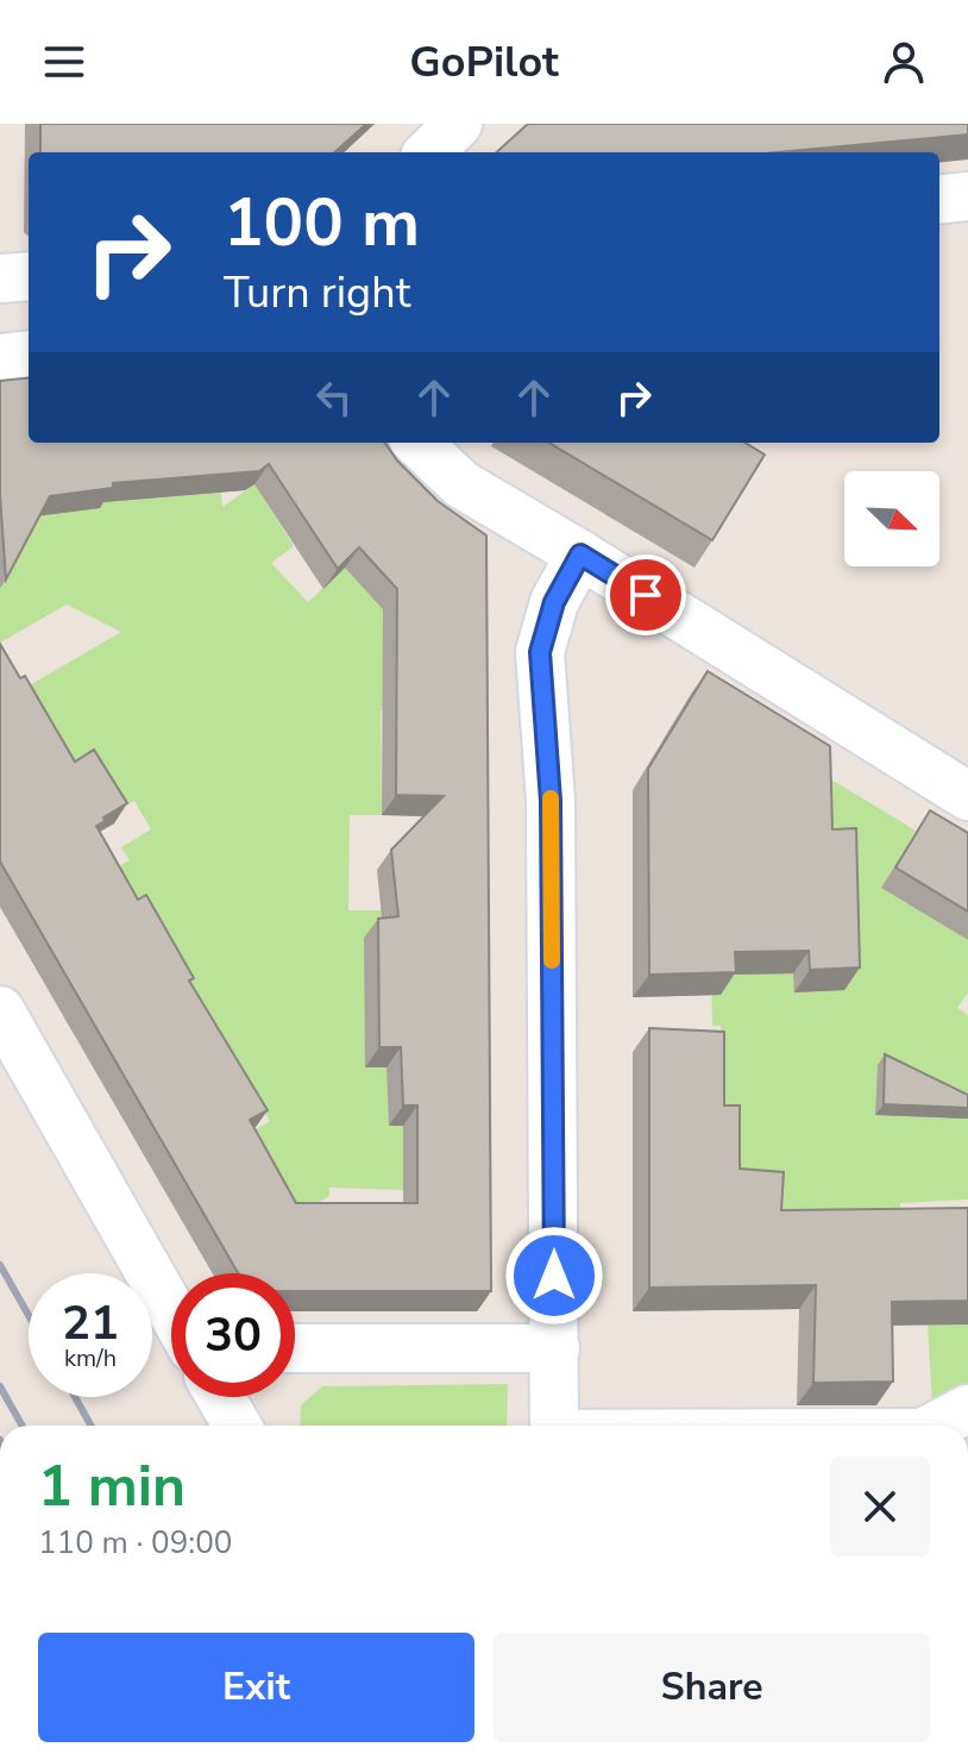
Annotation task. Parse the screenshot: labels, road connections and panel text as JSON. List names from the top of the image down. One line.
{"north":"bottom right","page":{"header":"GoPilot","turn":["100 m","Turn right"],"speed":"21 km/h","limit":"30","heading":["1 min","110 m · 09:00"],"buttons":["Exit","Share"]}}
